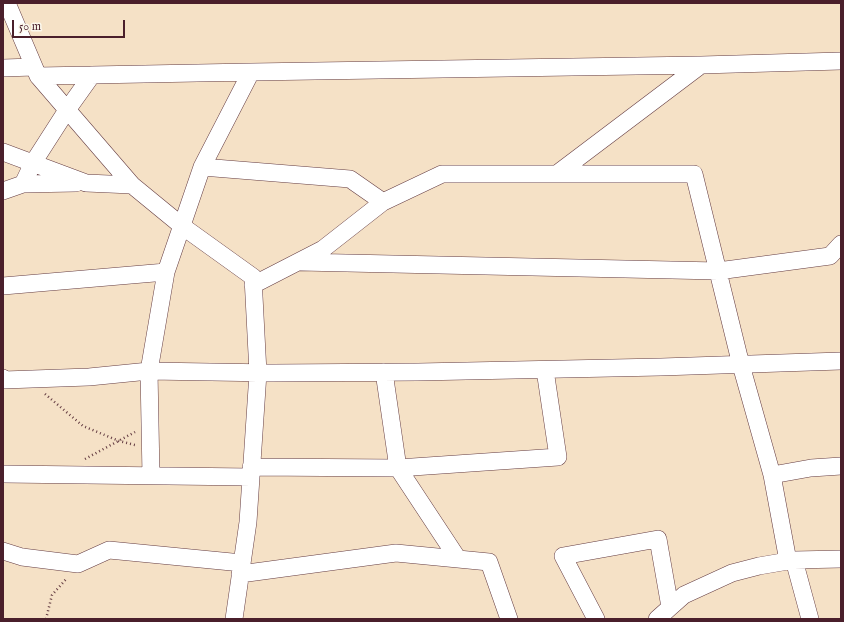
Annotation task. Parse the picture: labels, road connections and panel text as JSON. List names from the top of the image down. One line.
{"scale_bar":"50 m"}
